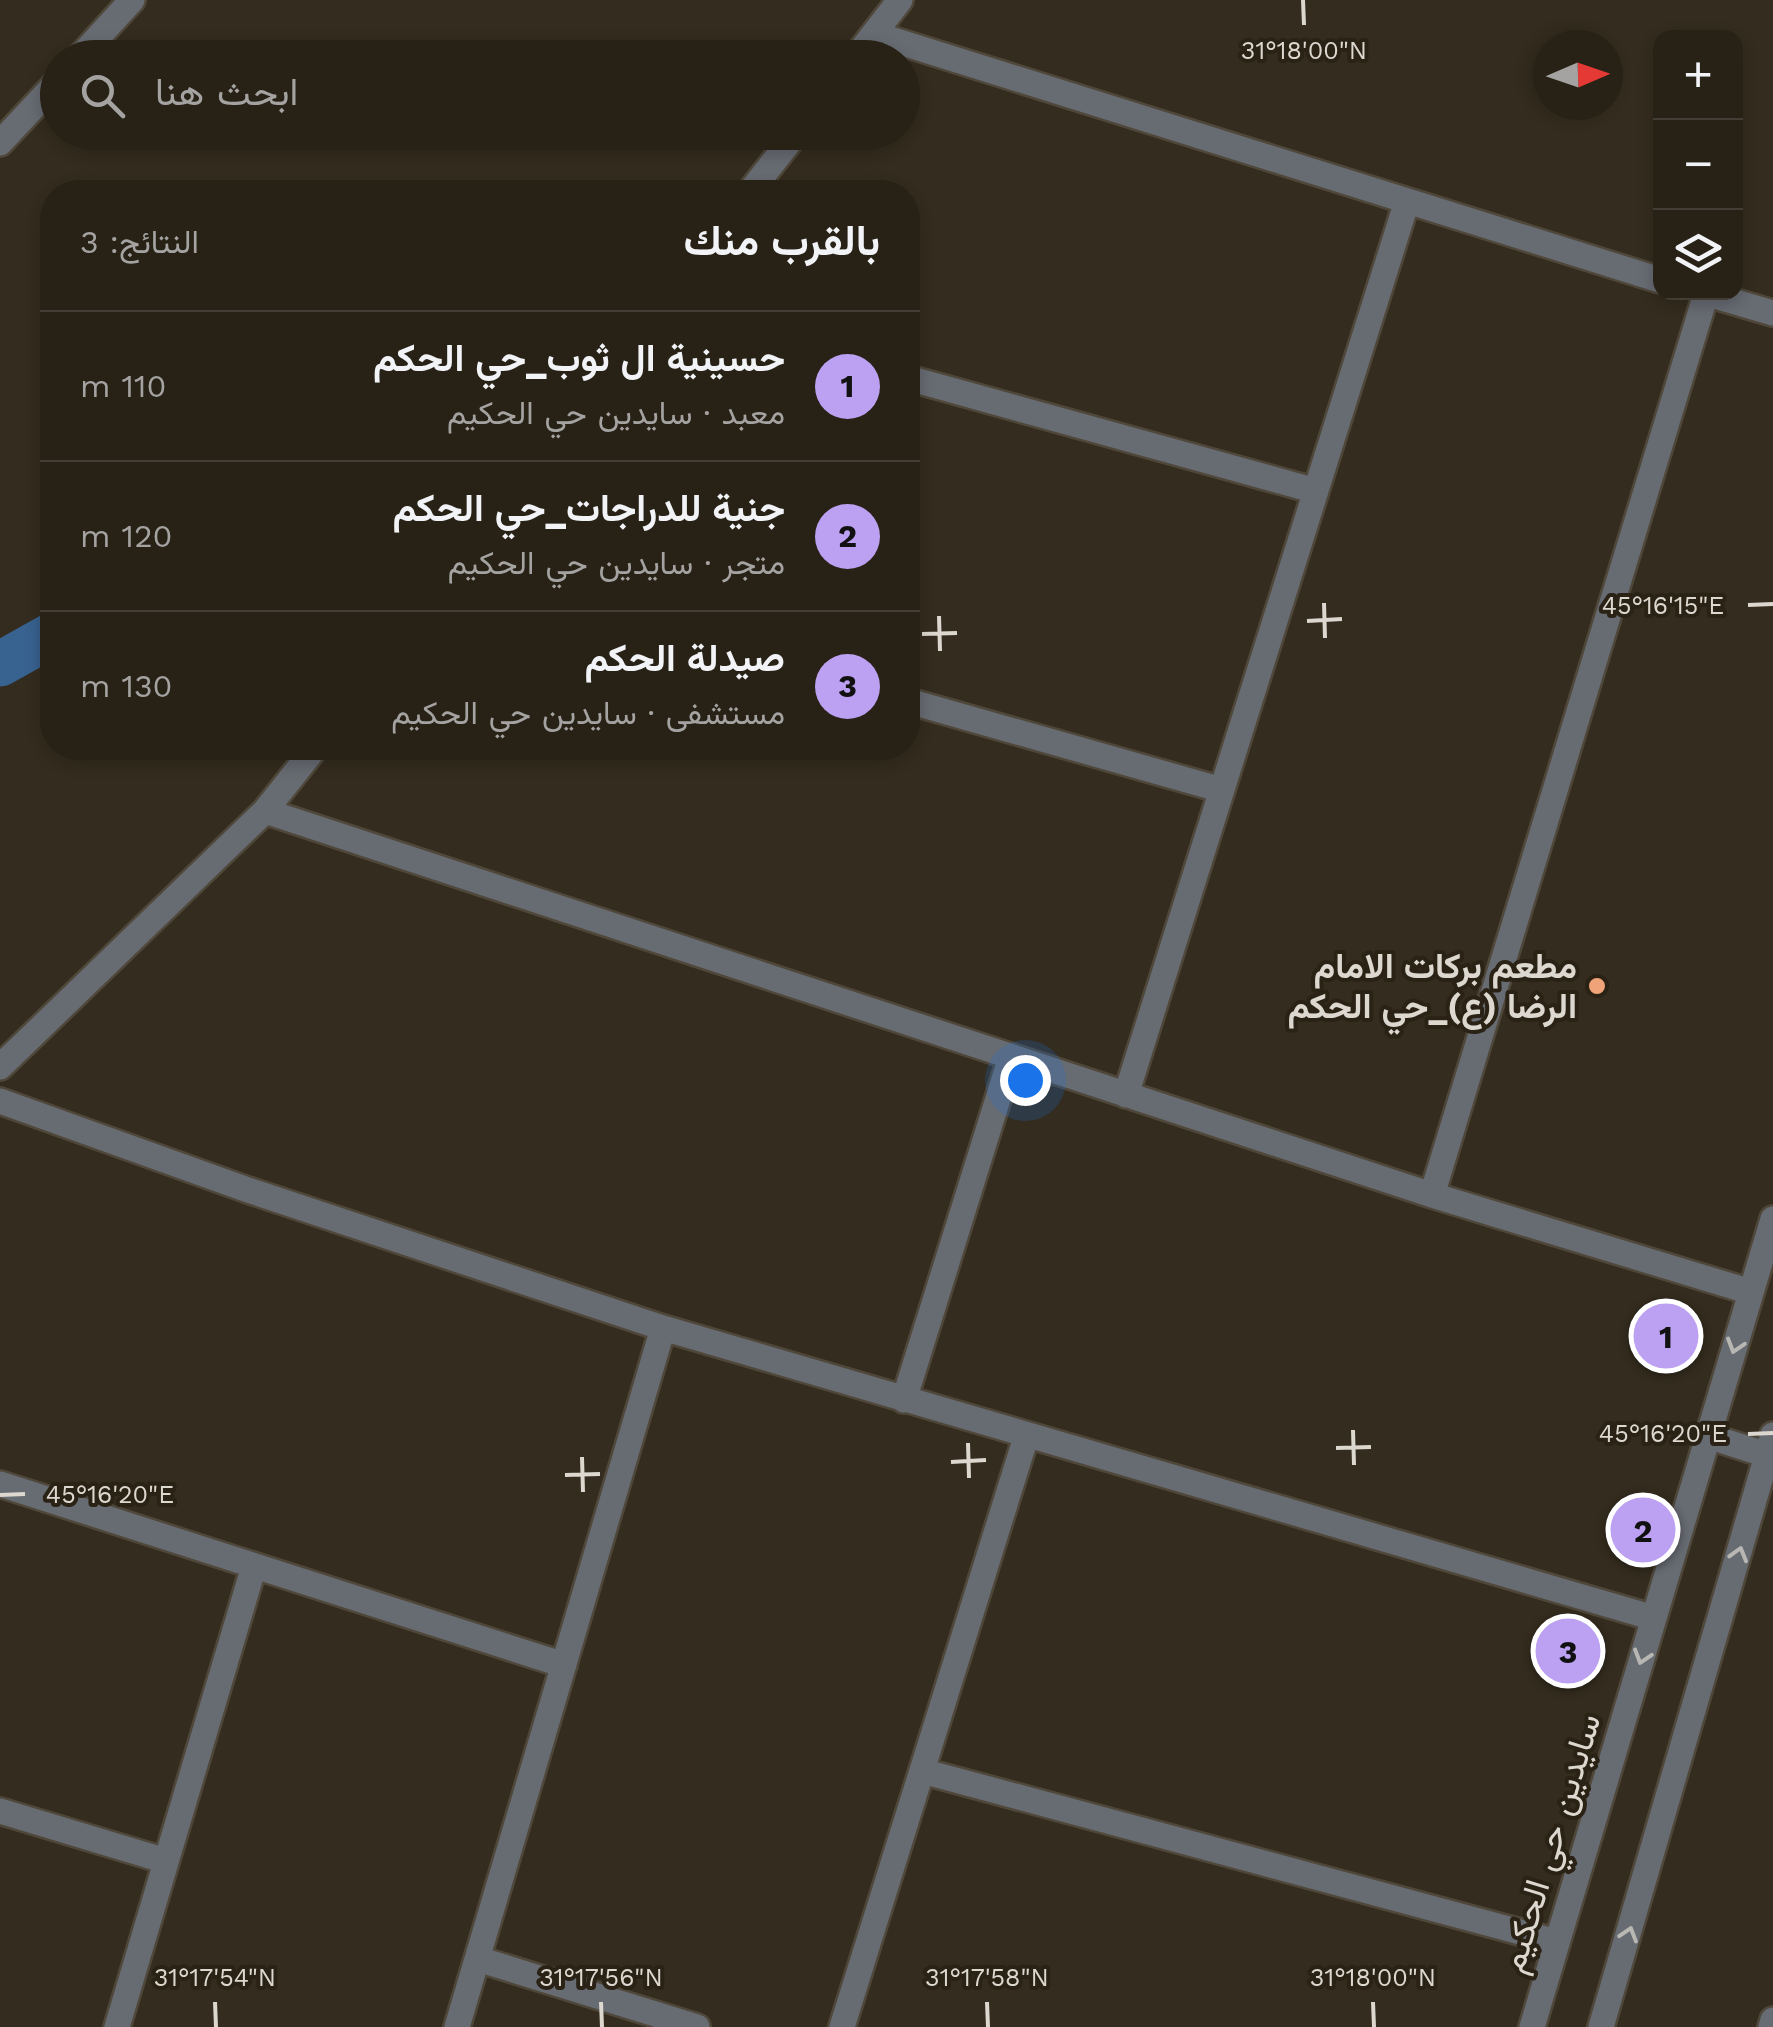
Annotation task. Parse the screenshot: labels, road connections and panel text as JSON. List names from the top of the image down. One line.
{"streets":{"street":["سايدين حي الحكيم"]},"places":["مطعم بركات الامام الرضا (ع)_حي الحكم"],"north":"right","page":{"map_buttons":["+","−"],"search":"ابحث هنا","heading":["بالقرب منك","النتائج: 3"],"list":[{"mark":"1","name":"حسينية ال ثوب_حي الحكم","note":"معبد · سايدين حي الحكيم","value":"110 m"},{"mark":"2","name":"جنية للدراجات_حي الحكم","note":"متجر · سايدين حي الحكيم","value":"120 m"},{"mark":"3","name":"صيدلة الحكم","note":"مستشفى · سايدين حي الحكيم","value":"130 m"}],"pins":["1","2","3"]},"coordinates":["31°18'00\"N","45°16'15\"E","45°16'20\"E","31°17'54\"N","31°17'56\"N","31°17'58\"N"]}
